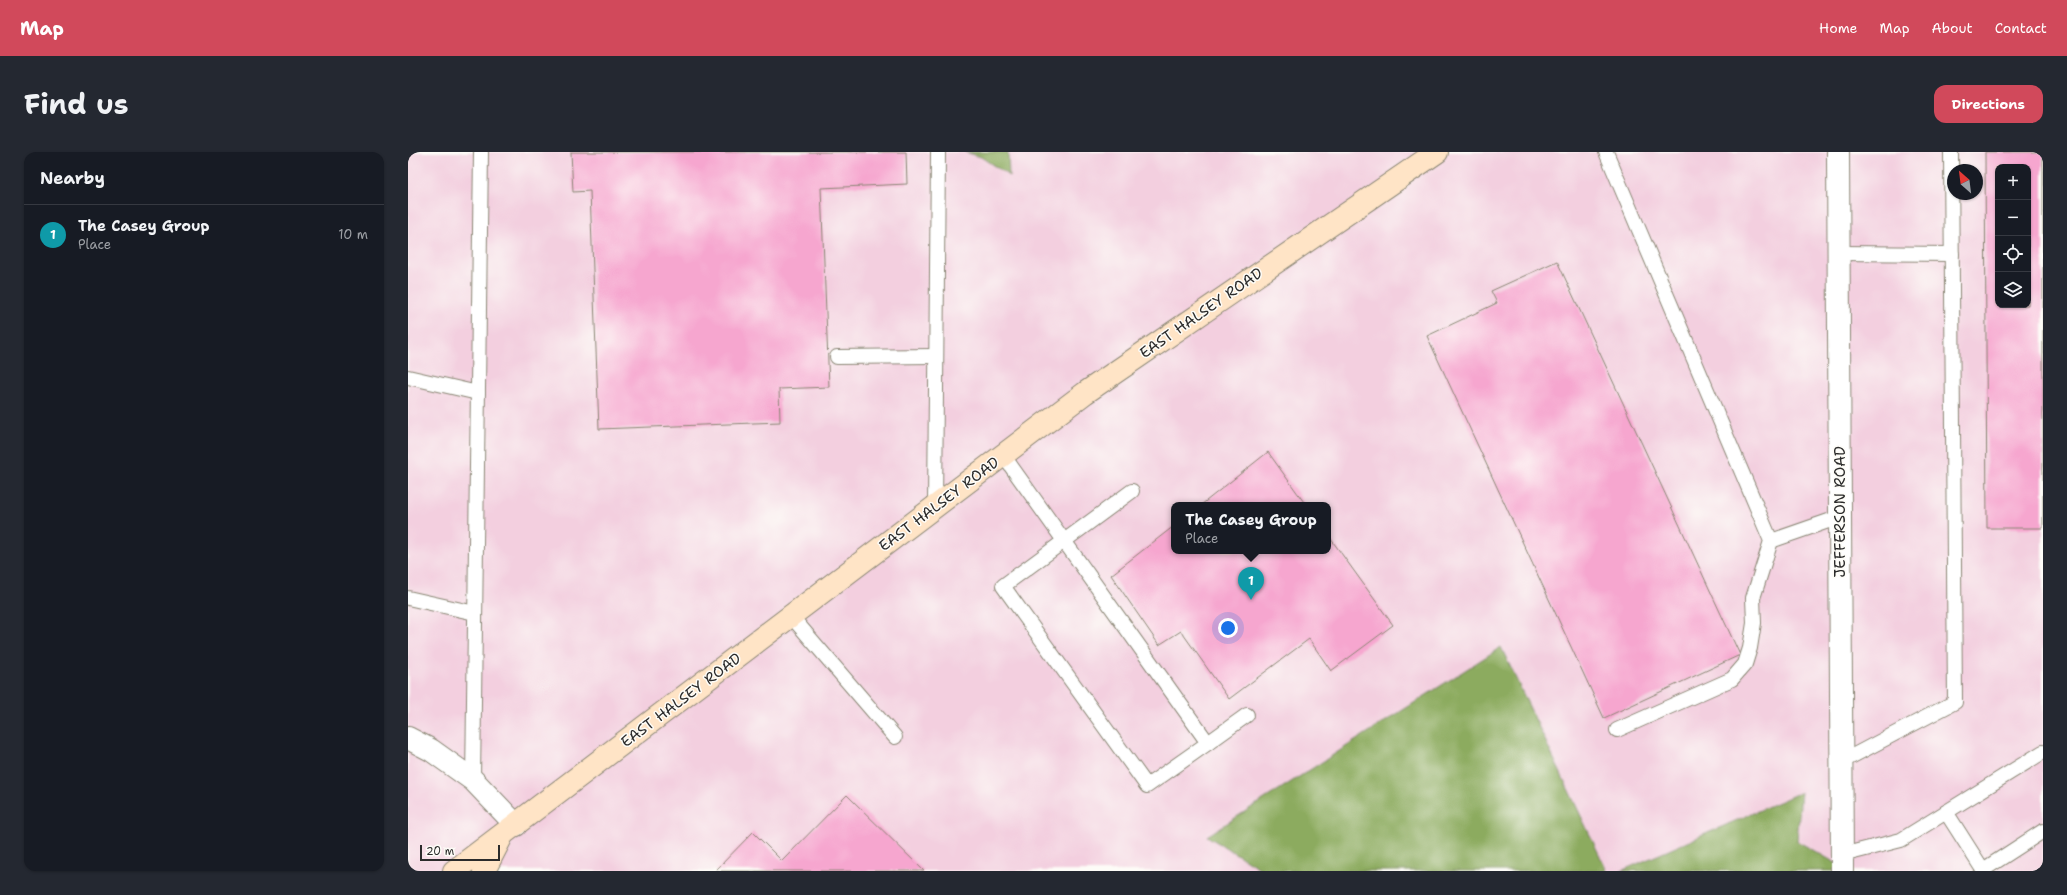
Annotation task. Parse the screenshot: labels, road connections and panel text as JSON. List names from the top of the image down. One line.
{"streets":{"main road":["EAST HALSEY ROAD"],"street":["JEFFERSON ROAD"]},"scale_bar":"20 m","north":"top left","page":{"header":"Map","nav":["Home","Map","About","Contact"],"title":"Find us","buttons":"Directions","heading":"Nearby","map_buttons":["+","−"],"list":[{"mark":"1","name":"The Casey Group","note":"Place","value":"10 m"}],"popup":["The Casey Group","Place"],"pins":"1","scale":"20 m"}}
